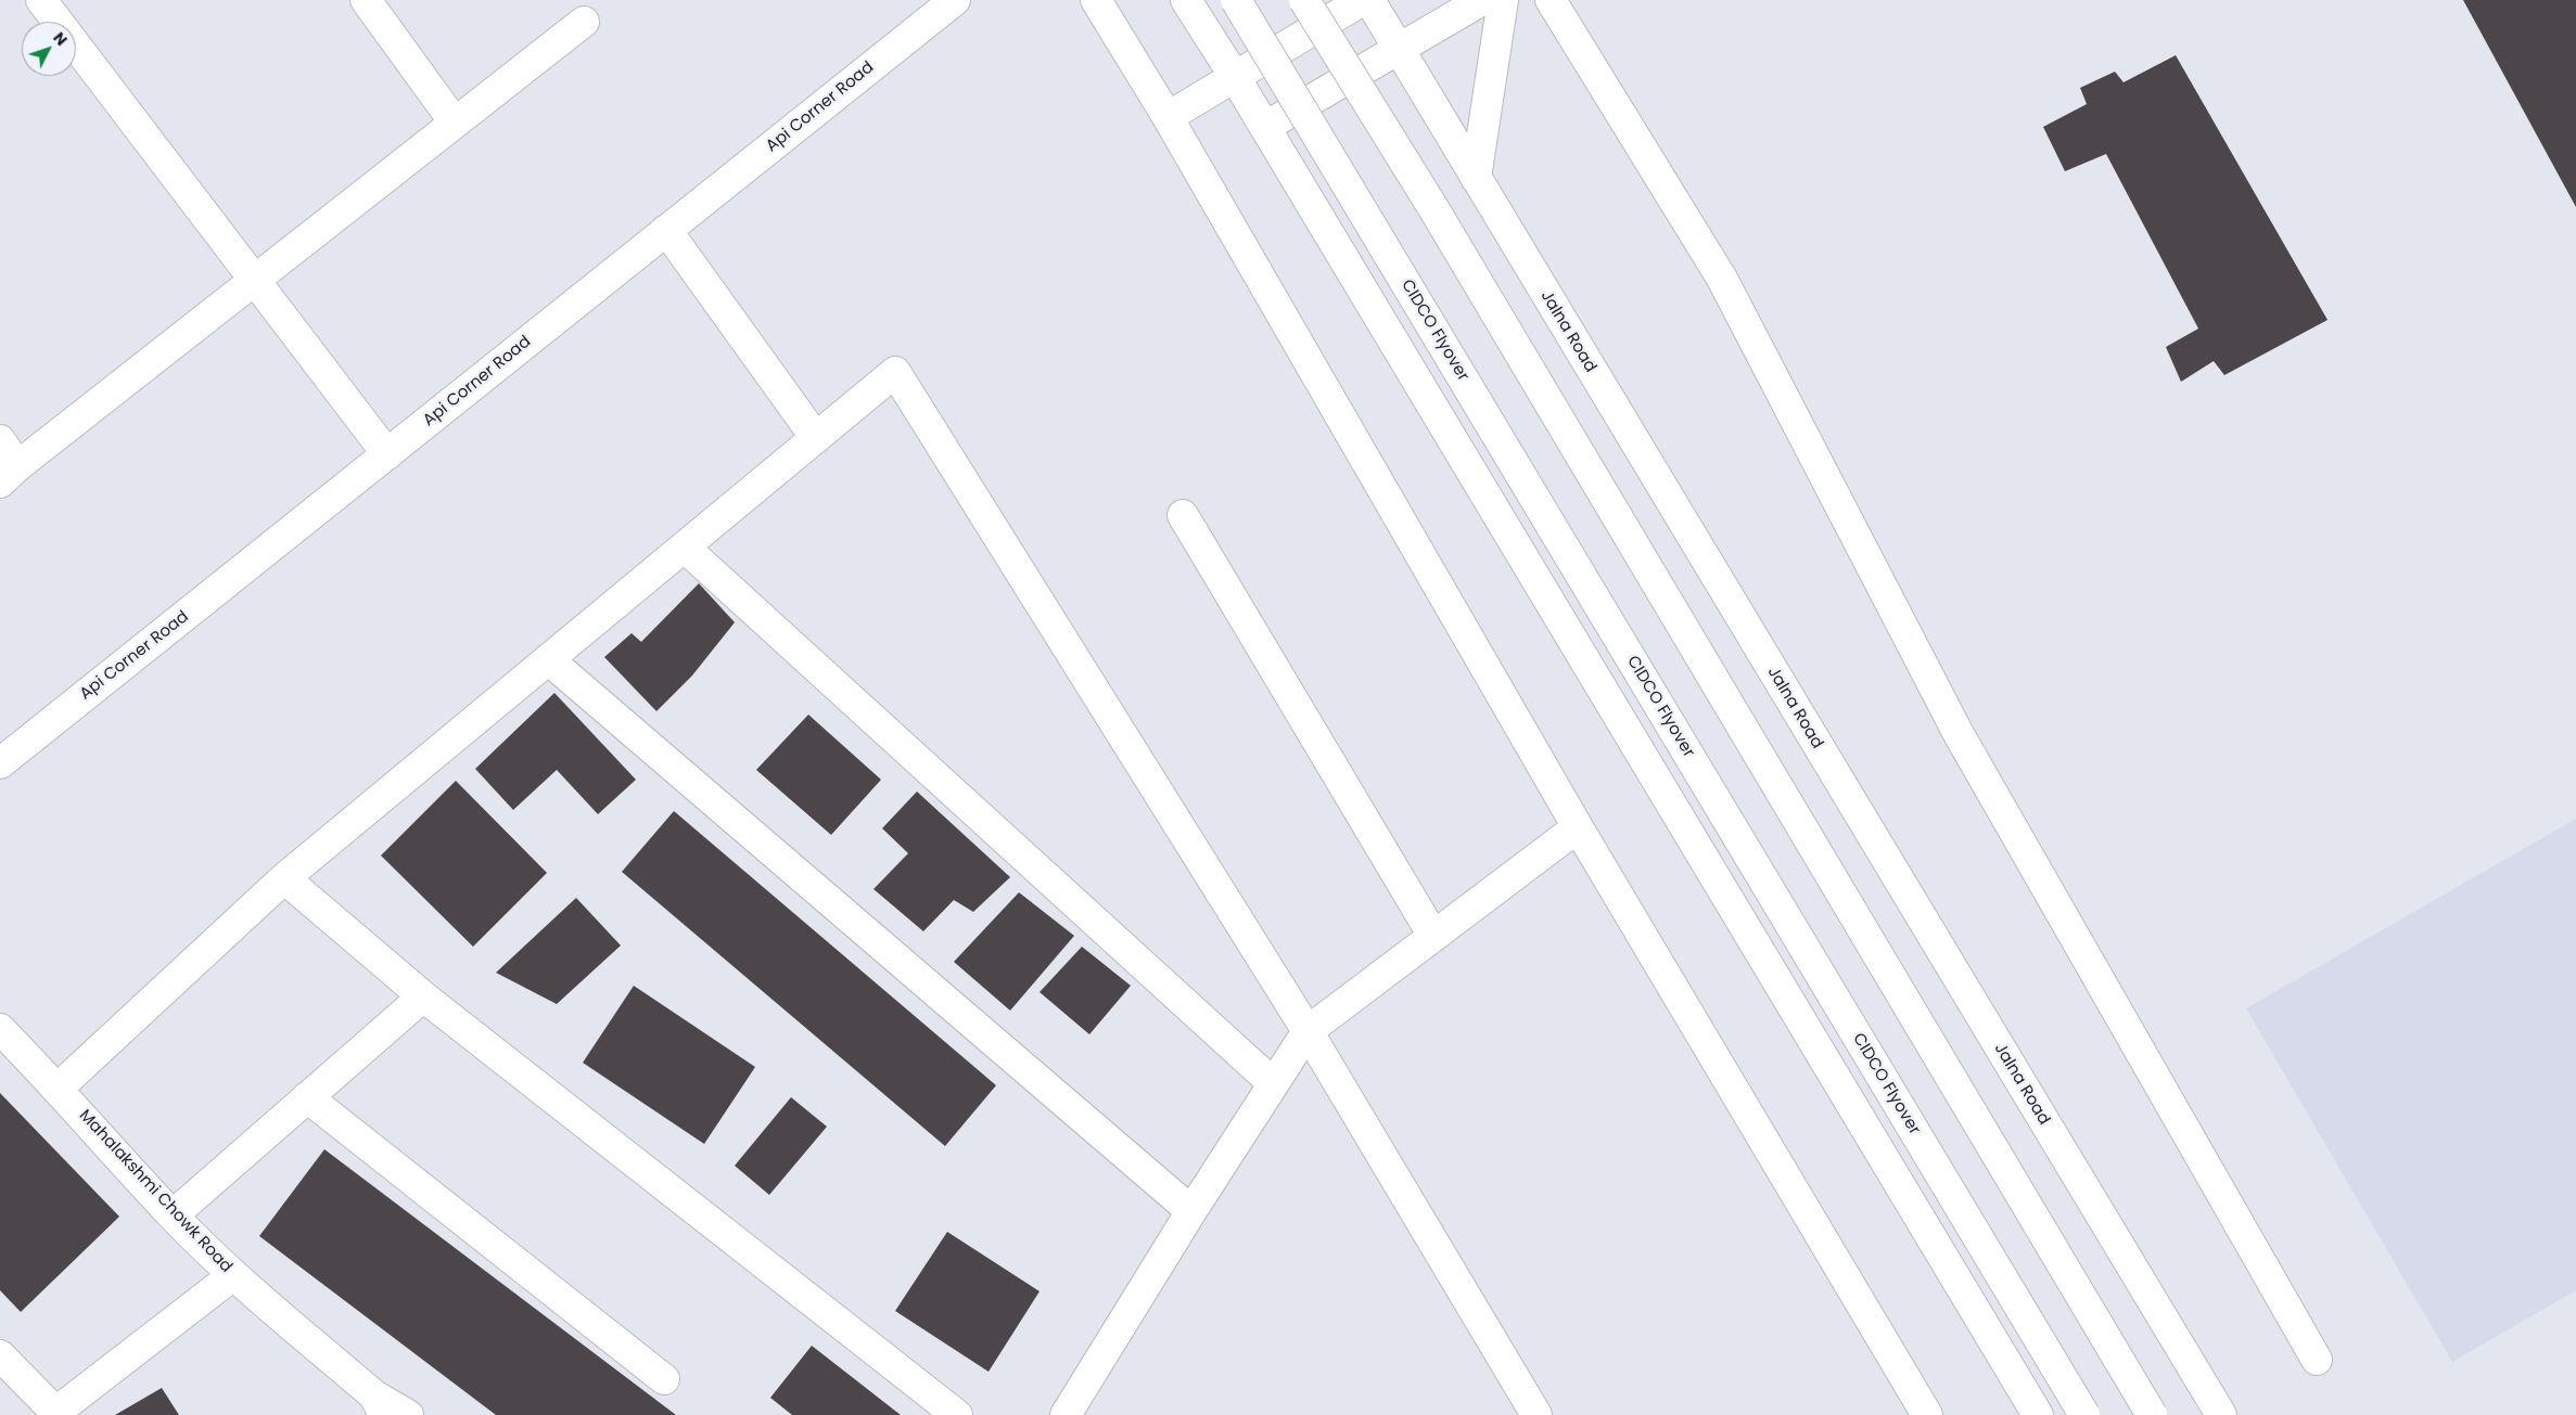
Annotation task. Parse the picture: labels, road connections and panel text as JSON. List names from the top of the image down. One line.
{"streets":{"main road":["Api Corner Road","CIDCO Flyover","Jalna Road","Mahalakshmi Chowk Road"]},"north":"top right"}
